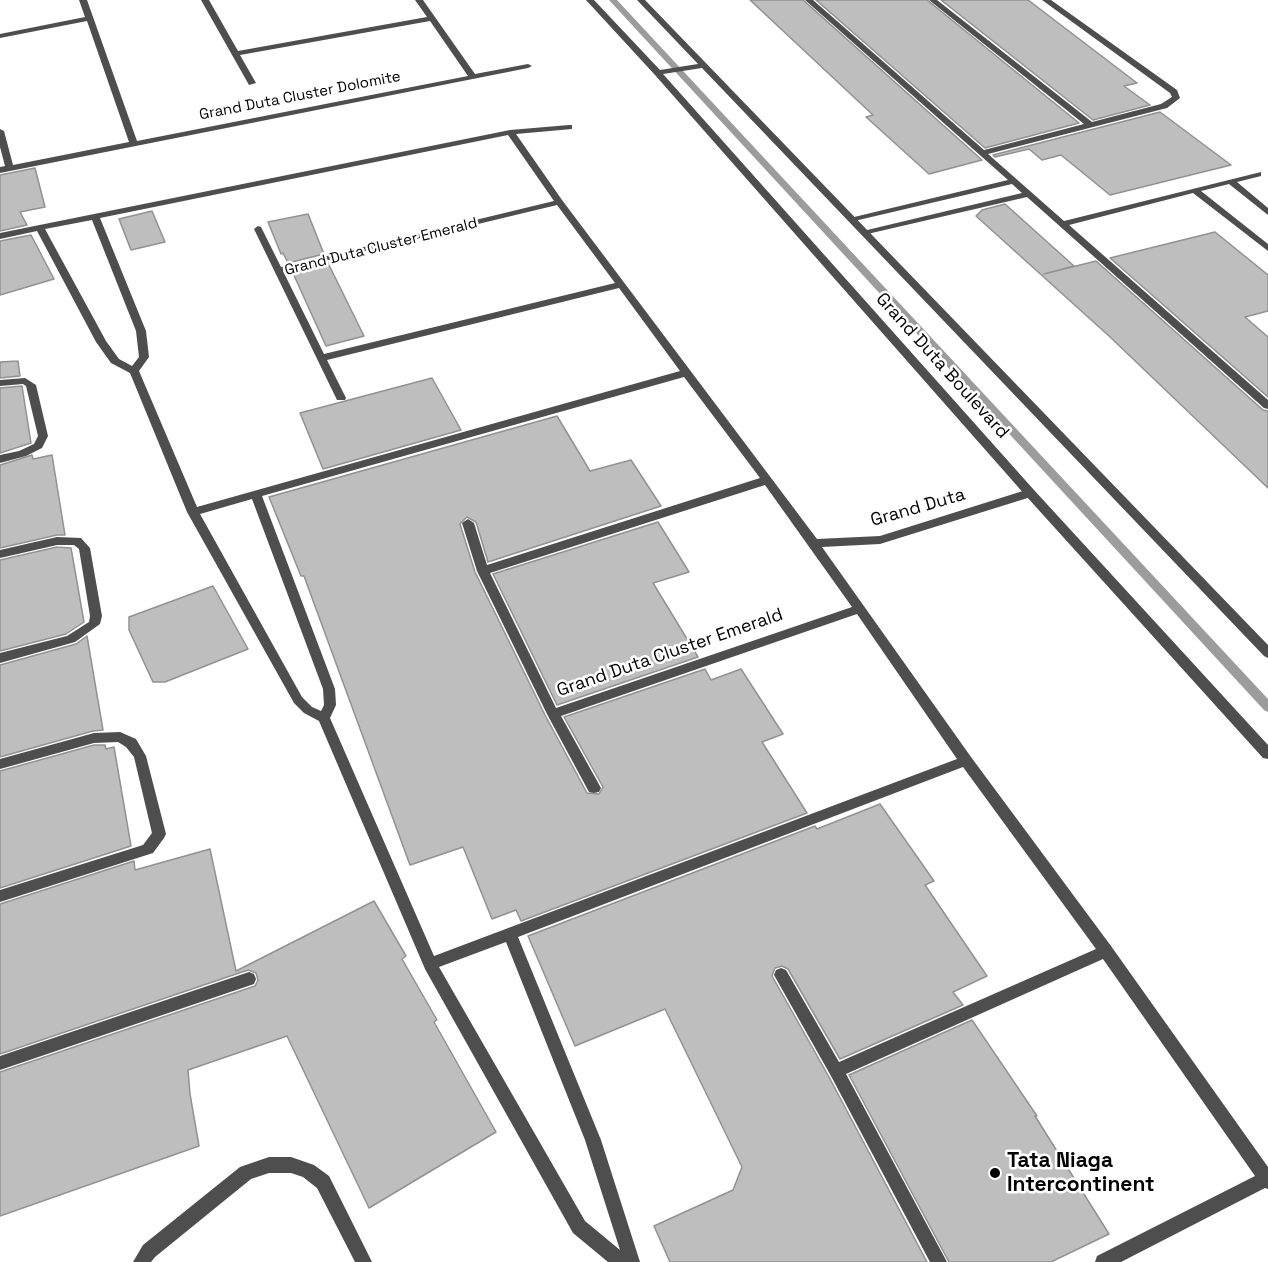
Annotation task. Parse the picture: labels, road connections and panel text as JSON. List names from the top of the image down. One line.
{"streets":{"street":["Grand Duta Cluster Dolomite","Grand Duta Cluster Emerald","Grand Duta Boulevard","Grand Duta"]},"crossings":[["Grand Duta Boulevard","Grand Duta"]],"places":["Tata Niaga Intercontinent"]}
